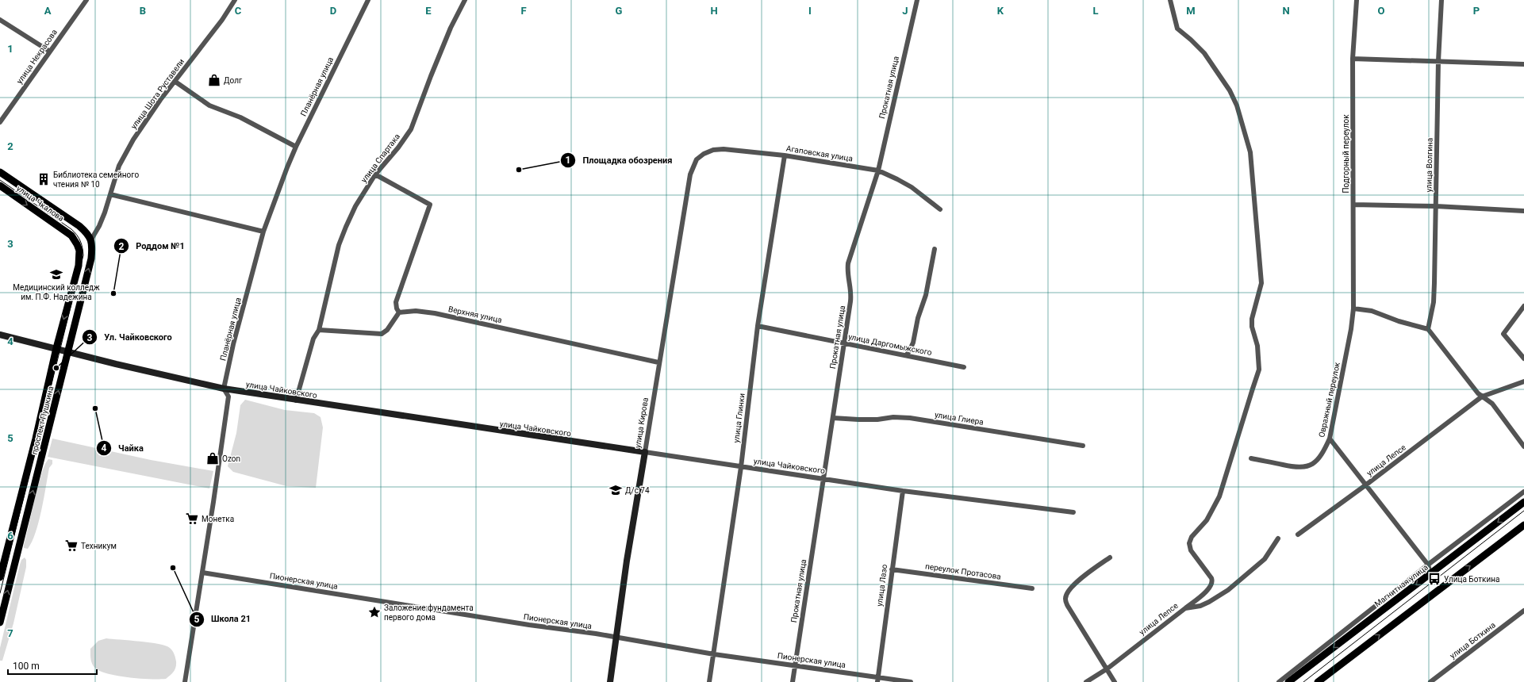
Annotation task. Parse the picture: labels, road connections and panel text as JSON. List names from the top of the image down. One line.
{"streets":{"main road":["улица Чкалова","улица Чайковского","проспект Пушкина","улица Кирова","Магнитная улица"],"street":["улица Некрасова","Планёрная улица","Прокатная улица","улица Шота Руставели","Агаповская улица","Подгорный переулок","улица Спартака","улица Волгина","Верхняя улица","улица Даргомыжского","Овражный переулок","улица Глинки","улица Глиера","улица Лепсе","переулок Протасова","Пионерская улица","улица Лазо","улица Боткина"]},"crossings":[["Планёрная улица","улица Чайковского"],["Планёрная улица","Пионерская улица"],["Прокатная улица","Агаповская улица"],["Прокатная улица","улица Даргомыжского"],["Прокатная улица","улица Чайковского"],["Прокатная улица","улица Глиера"],["Прокатная улица","Пионерская улица"],["улица Шота Руставели","улица Чкалова"],["улица Шота Руставели","проспект Пушкина"],["Агаповская улица","улица Глинки"],["Агаповская улица","улица Кирова"],["Подгорный переулок","Овражный переулок"],["улица Спартака","улица Чайковского"],["улица Чкалова","проспект Пушкина"],["Верхняя улица","улица Кирова"],["улица Даргомыжского","улица Глинки"],["улица Чайковского","улица Глинки"],["улица Чайковского","проспект Пушкина"],["улица Чайковского","улица Кирова"],["улица Чайковского","улица Лазо"],["улица Глинки","Пионерская улица"],["улица Кирова","Пионерская улица"],["переулок Протасова","улица Лазо"],["Пионерская улица","улица Лазо"]],"places":{"shop":["Долг","Ozon"],"other":["Площадка обозрения","Роддом №1","Ул. Чайковского","Чайка","Школа 21"],"building":["Библиотека семейного чтения № 10"],"school or university":["Медицинский колледж им. П.Ф. Надежина","Д/с 74"],"supermarket":["Монетка","Техникум"],"bus stop":["Улица Боткина"],"place":["Заложение фундамента первого дома"]},"scale_bar":"100 m","grid":{"columns":["A","B","C","D","E","F","G","H","I","J","K","L","M","N","O","P"],"rows":["1","2","3","4","5","6","7"]}}
